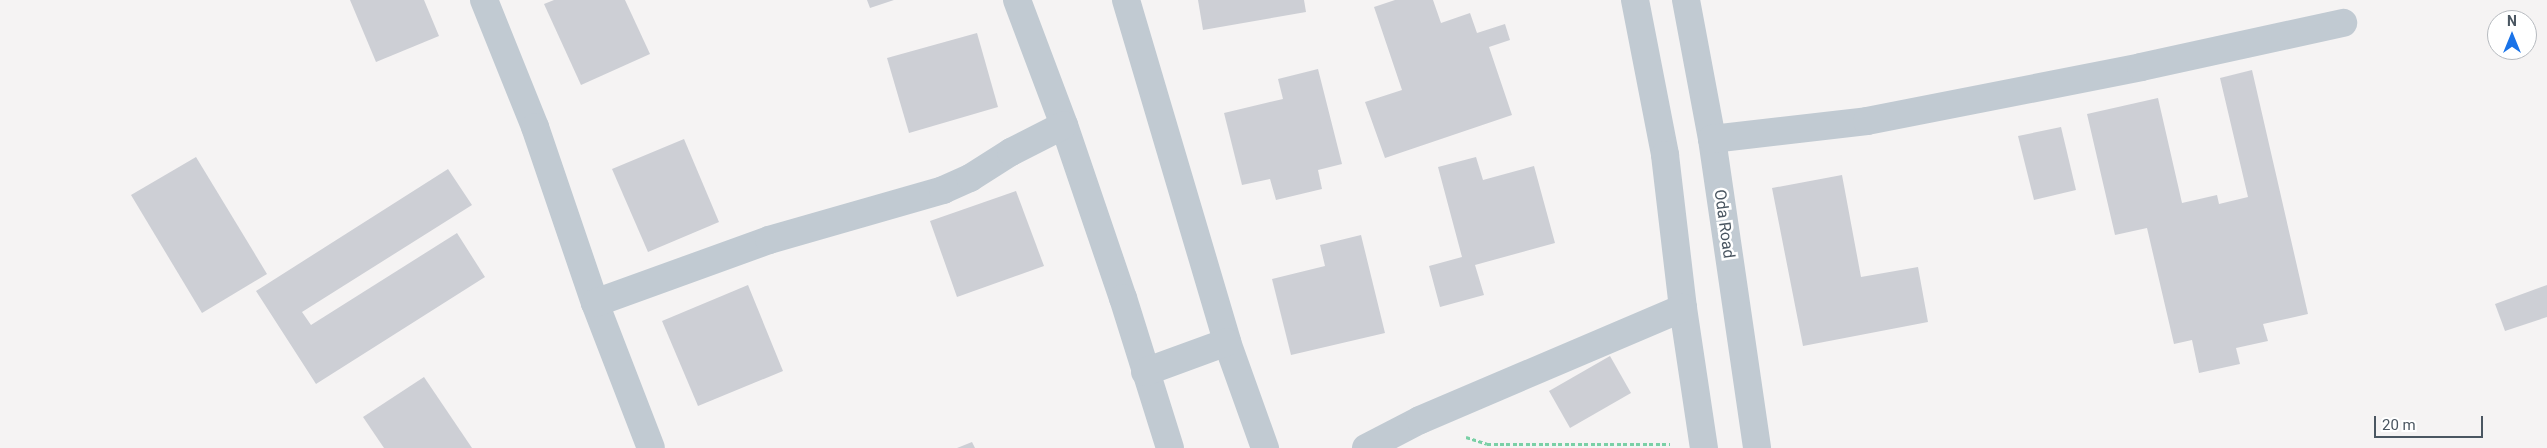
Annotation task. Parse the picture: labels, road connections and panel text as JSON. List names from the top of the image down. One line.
{"streets":{"street":["Oda Road"]},"scale_bar":"20 m","north":"top"}
